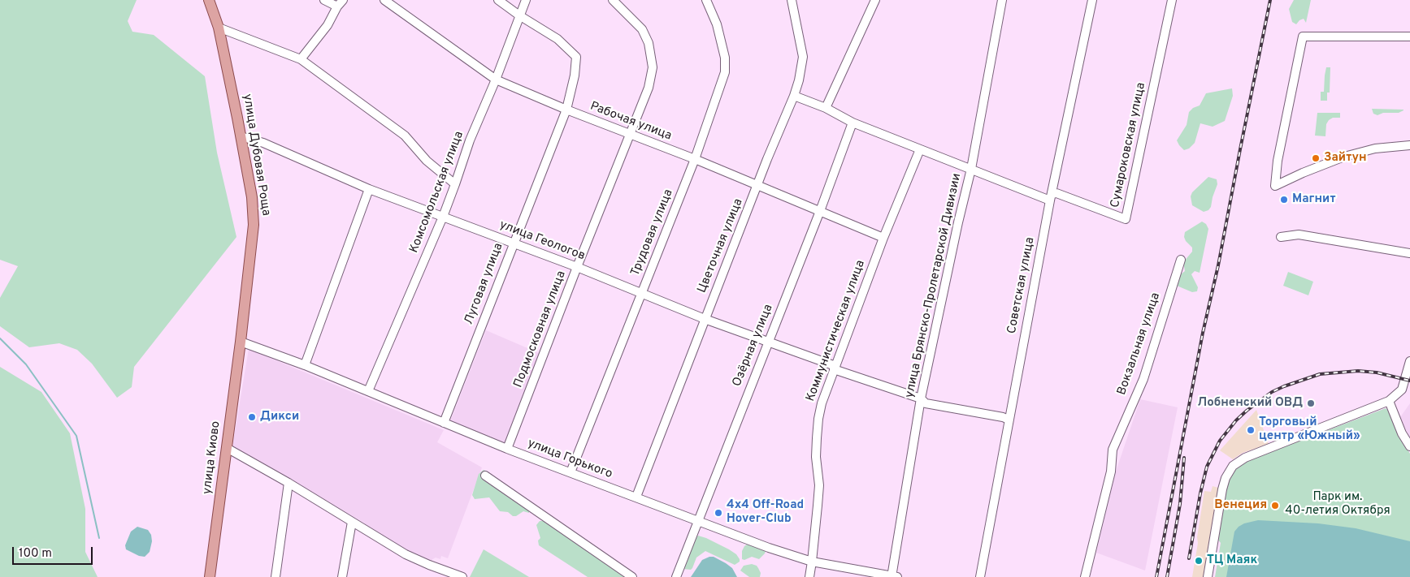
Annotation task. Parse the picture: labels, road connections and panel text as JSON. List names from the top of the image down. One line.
{"streets":{"main road":["улица Дубовая Роща","улица Киово"],"street":["Рабочая улица","Сумароковская улица","Комсомольская улица","Трудовая улица","улица Геологов","Цветочная улица","Луговая улица","улица Брянско-Пролетарской Дивизии","Советская улица","Подмосковная улица","Коммунистическая улица","Вокзальная улица","Озёрная улица","улица Горького"]},"crossings":[["Рабочая улица","Комсомольская улица"],["Рабочая улица","Трудовая улица"],["Рабочая улица","Цветочная улица"],["Рабочая улица","Луговая улица"],["Рабочая улица","Подмосковная улица"],["Рабочая улица","Коммунистическая улица"],["Рабочая улица","Озёрная улица"],["Сумароковская улица","Советская улица"],["улица Дубовая Роща","улица Геологов"],["улица Дубовая Роща","улица Киово"],["улица Дубовая Роща","улица Горького"],["Комсомольская улица","улица Геологов"],["Комсомольская улица","Луговая улица"],["Комсомольская улица","улица Горького"],["Трудовая улица","улица Геологов"],["Трудовая улица","улица Горького"],["улица Геологов","Цветочная улица"],["улица Геологов","Луговая улица"],["улица Геологов","улица Брянско-Пролетарской Дивизии"],["улица Геологов","Советская улица"],["улица Геологов","Подмосковная улица"],["улица Геологов","Коммунистическая улица"],["улица Геологов","Озёрная улица"],["Цветочная улица","улица Горького"],["Луговая улица","улица Горького"],["улица Брянско-Пролетарской Дивизии","улица Горького"],["Подмосковная улица","улица Горького"],["Коммунистическая улица","улица Горького"],["Озёрная улица","улица Горького"],["улица Киово","улица Горького"]],"parks":["Парк им. 40-летия Октября"],"places":["Зайтун","Магнит","Лобненский ОВД","Дикси","Торговый центр «Южный»","Венеция","4x4 Off-Road Hover-Club","ТЦ Маяк"],"scale_bar":"100 m"}
